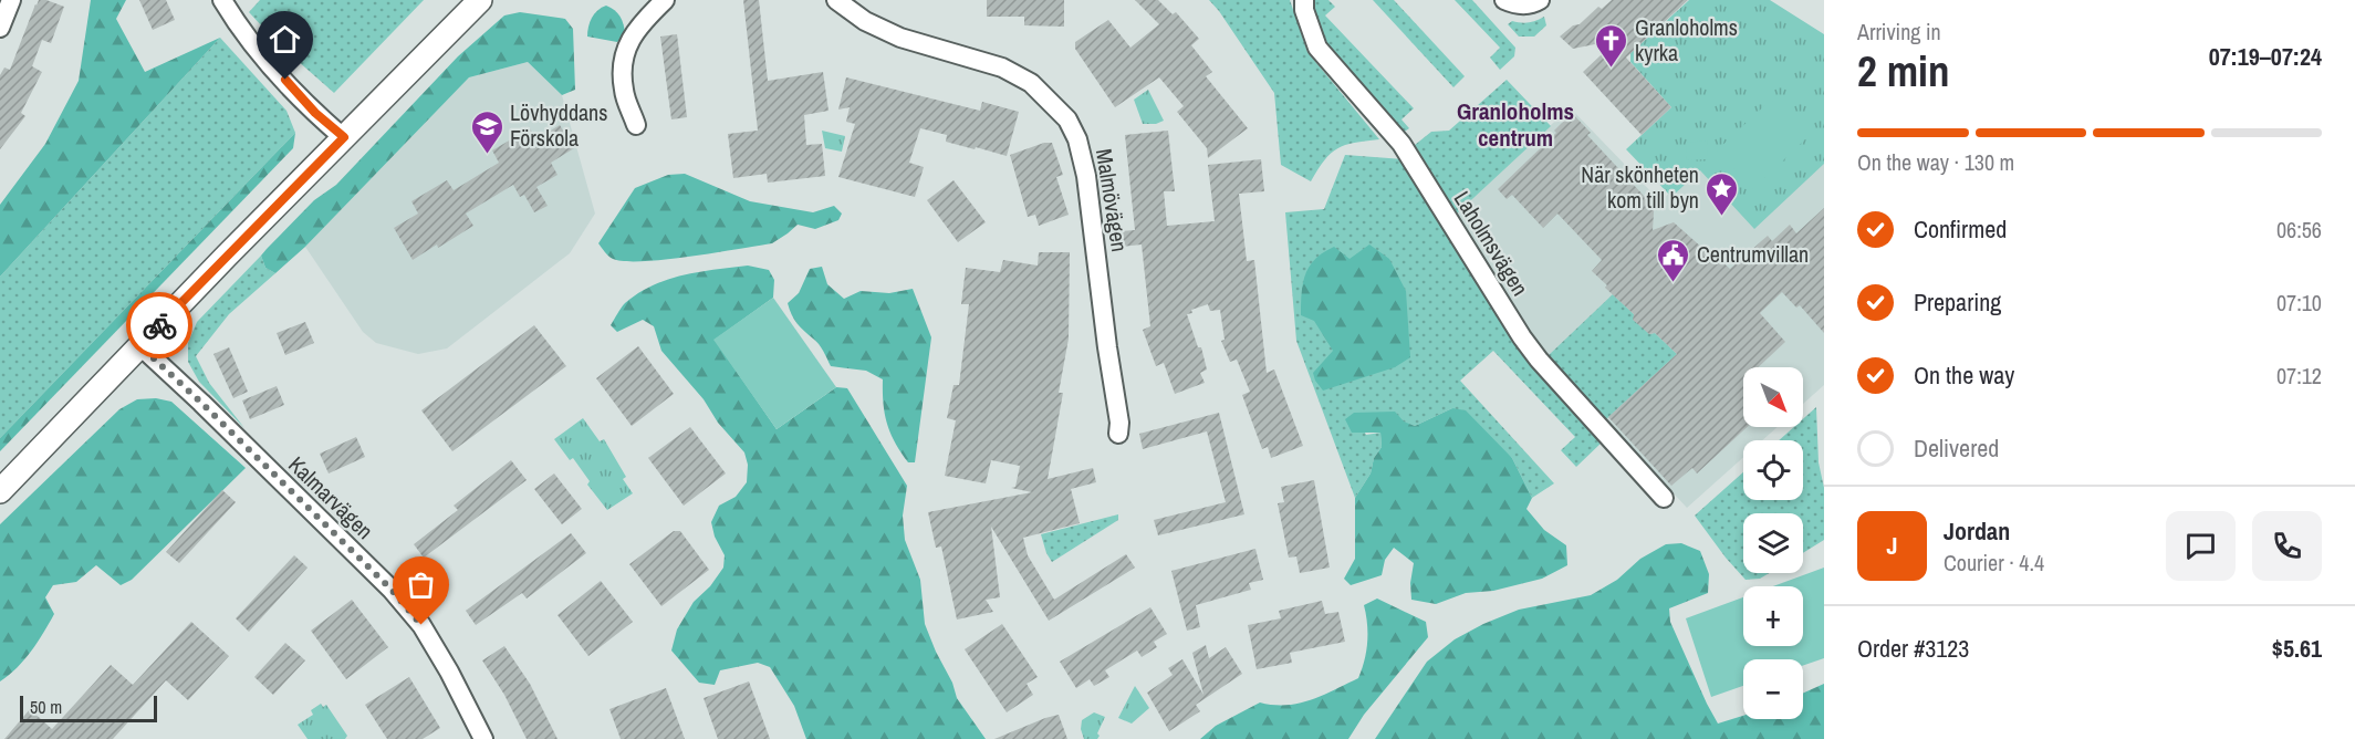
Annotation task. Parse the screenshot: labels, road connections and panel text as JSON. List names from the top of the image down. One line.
{"streets":{"street":["Malmövägen","Laholmsvägen","Kalmarvägen"]},"districts":["Granloholms centrum"],"places":{"church":["Granloholms kyrka"],"school or university":["Lövhyddans Förskola"],"place":["När skönheten kom till byn"],"public building":["Centrumvillan"]},"scale_bar":"50 m","north":"bottom right","page":{"heading":["2 min","Arriving in","07:19–07:24"],"panel":["Jordan","Courier · 4.4","Order #3123","$5.61"],"bar":"On the way · 130 m","list":[["Confirmed","06:56"],["Preparing","07:10"],["On the way","07:12"],"Delivered"],"map_buttons":["+","−"],"round":"J","scale":"50 m"}}
